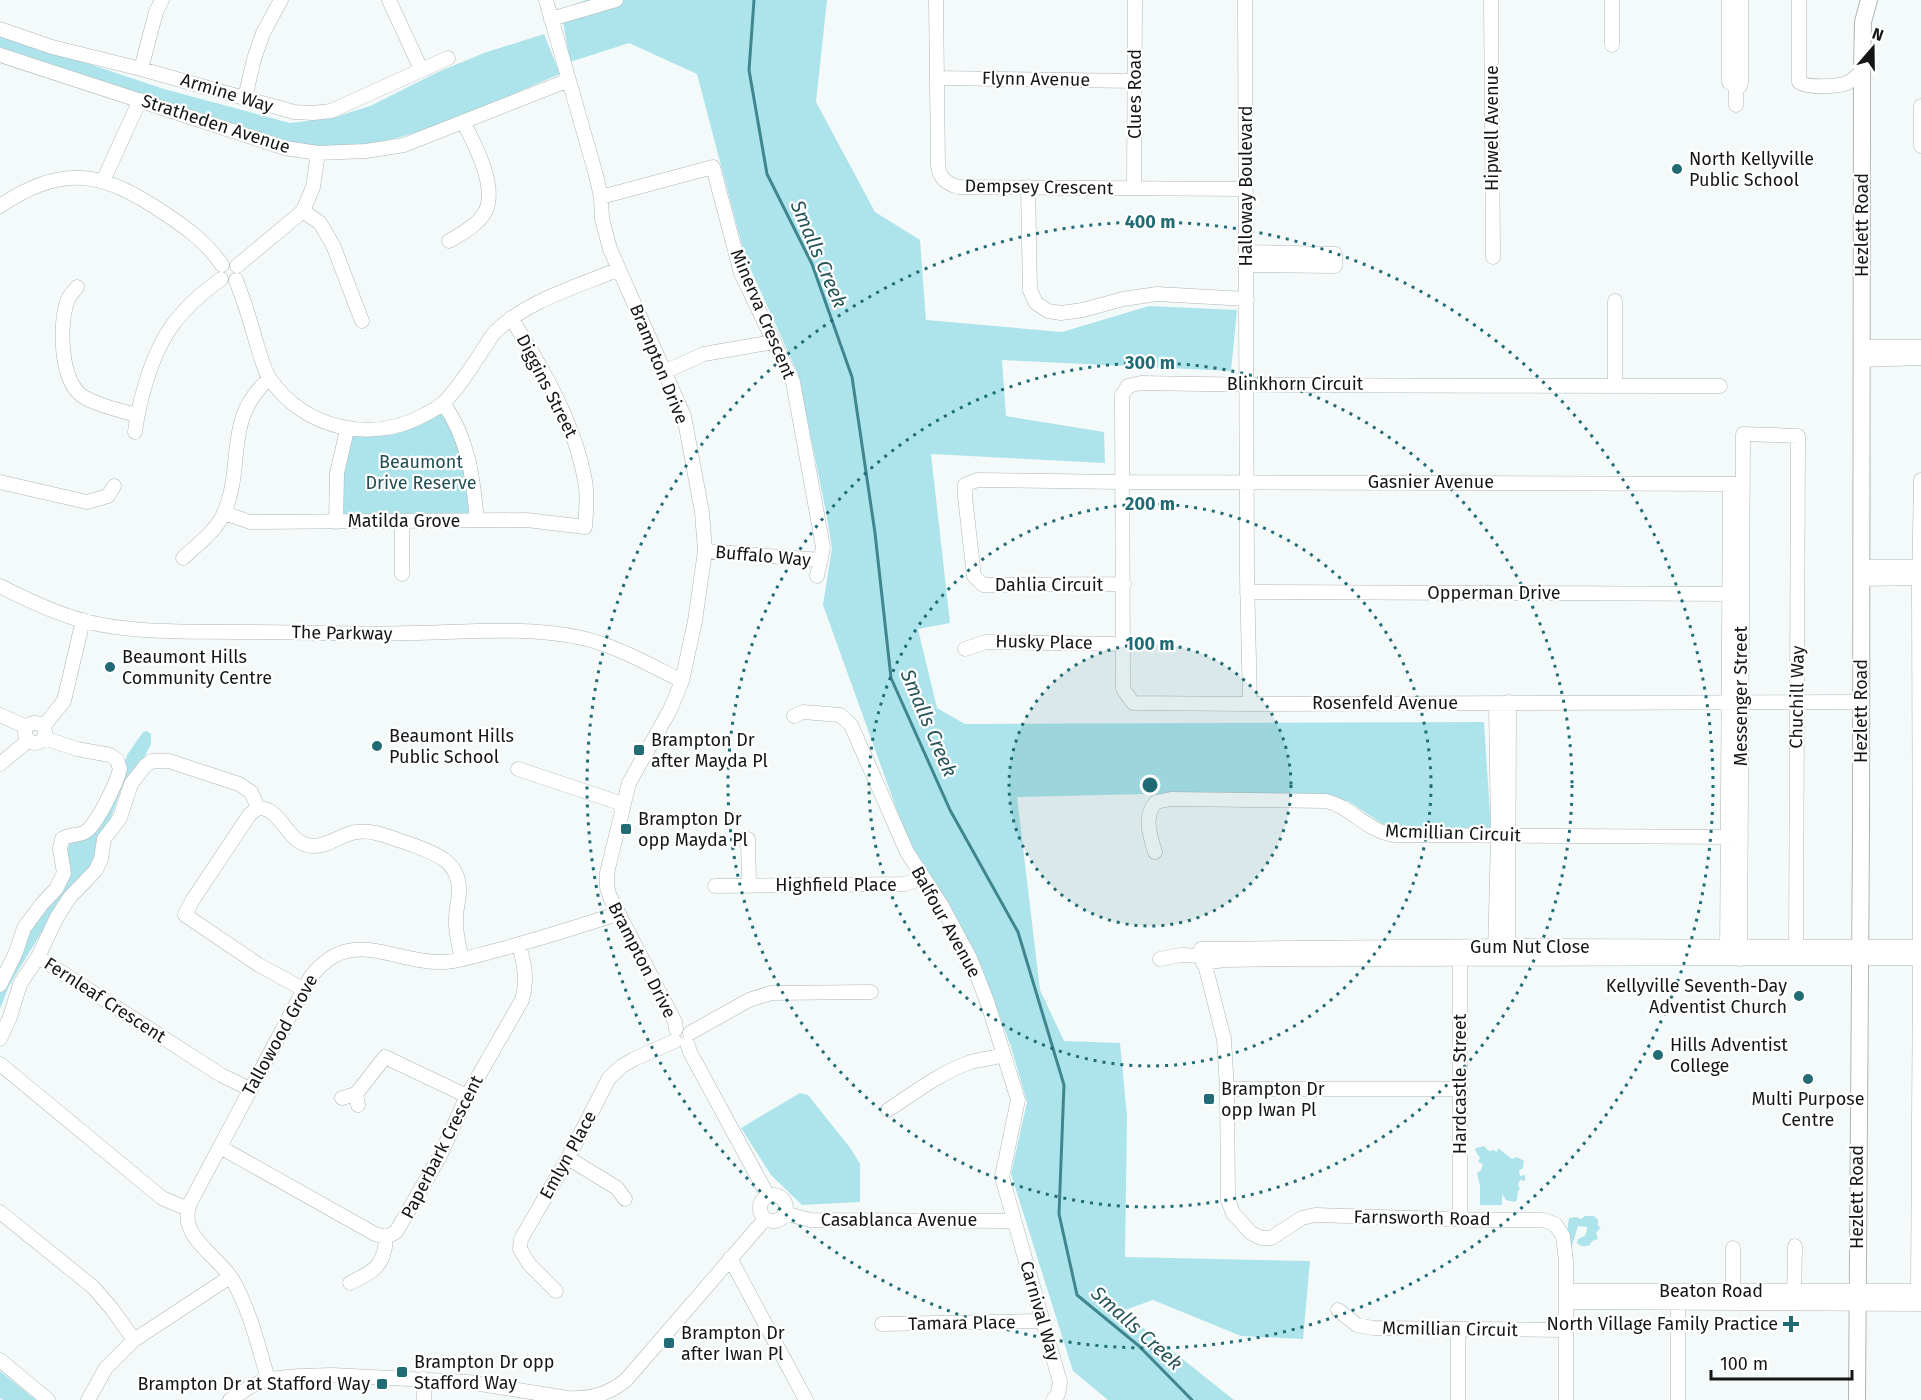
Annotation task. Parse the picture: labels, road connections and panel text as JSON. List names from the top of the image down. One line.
{"streets":{"main road":["Hezlett Road"],"street":["Flynn Avenue","Armine Way","Clues Road","Stratheden Avenue","Hipwell Avenue","Halloway Boulevard","Dempsey Crescent","Minerva Crescent","Brampton Drive","Blinkhorn Circuit","Diggins Street","Gasnier Avenue","Matilda Grove","Buffalo Way","Dahlia Circuit","Opperman Drive","The Parkway","Husky Place","Messenger Street","Chuchill Way","Rosenfeld Avenue","Mcmillian Circuit","Highfield Place","Balfour Avenue","Gum Nut Close","Fernleaf Crescent","Tallowood Grove","Hardcastle Street","Paperbark Crescent","Emlyn Place","Farnsworth Road","Casablanca Avenue","Beaton Road","Carnival Way","Tamara Place"]},"crossings":[["Flynn Avenue","Clues Road"],["Flynn Avenue","Dempsey Crescent"],["Clues Road","Dempsey Crescent"],["Stratheden Avenue","Brampton Drive"],["Halloway Boulevard","Dempsey Crescent"],["Halloway Boulevard","Blinkhorn Circuit"],["Halloway Boulevard","Gasnier Avenue"],["Hezlett Road","Rosenfeld Avenue"],["Hezlett Road","Gum Nut Close"],["Hezlett Road","Beaton Road"],["Minerva Crescent","Brampton Drive"],["Minerva Crescent","Buffalo Way"],["Brampton Drive","Buffalo Way"],["Brampton Drive","The Parkway"],["Brampton Drive","Tallowood Grove"],["Brampton Drive","Emlyn Place"],["Brampton Drive","Casablanca Avenue"],["Blinkhorn Circuit","Gasnier Avenue"],["Blinkhorn Circuit","Dahlia Circuit"],["Blinkhorn Circuit","Husky Place"],["Blinkhorn Circuit","Rosenfeld Avenue"],["Diggins Street","Matilda Grove"],["Gasnier Avenue","Dahlia Circuit"],["Gasnier Avenue","Messenger Street"],["Opperman Drive","Messenger Street"],["Husky Place","Rosenfeld Avenue"],["Messenger Street","Chuchill Way"],["Messenger Street","Rosenfeld Avenue"],["Messenger Street","Mcmillian Circuit"],["Messenger Street","Gum Nut Close"],["Chuchill Way","Rosenfeld Avenue"],["Chuchill Way","Gum Nut Close"],["Highfield Place","Balfour Avenue"],["Balfour Avenue","Casablanca Avenue"],["Balfour Avenue","Carnival Way"],["Gum Nut Close","Hardcastle Street"],["Fernleaf Crescent","Tallowood Grove"],["Tallowood Grove","Paperbark Crescent"],["Hardcastle Street","Farnsworth Road"],["Farnsworth Road","Beaton Road"],["Casablanca Avenue","Carnival Way"],["Carnival Way","Tamara Place"]],"water":["Smalls Creek"],"parks":["Beaumont Drive Reserve"],"places":{"other":["North Kellyville Public School","Beaumont Hills Community Centre","Beaumont Hills Public School","Kellyville Seventh-Day Adventist Church","Hills Adventist College","Multi Purpose Centre"],"transit":["Brampton Dr after Mayda Pl","Brampton Dr opp Mayda Pl","Brampton Dr opp Iwan Pl","Brampton Dr after Iwan Pl","Brampton Dr opp Stafford Way","Brampton Dr at Stafford Way"],"health":["North Village Family Practice"]},"scale_bar":"100 m","north":"top","rings":["400 m","300 m","200 m","100 m"]}
